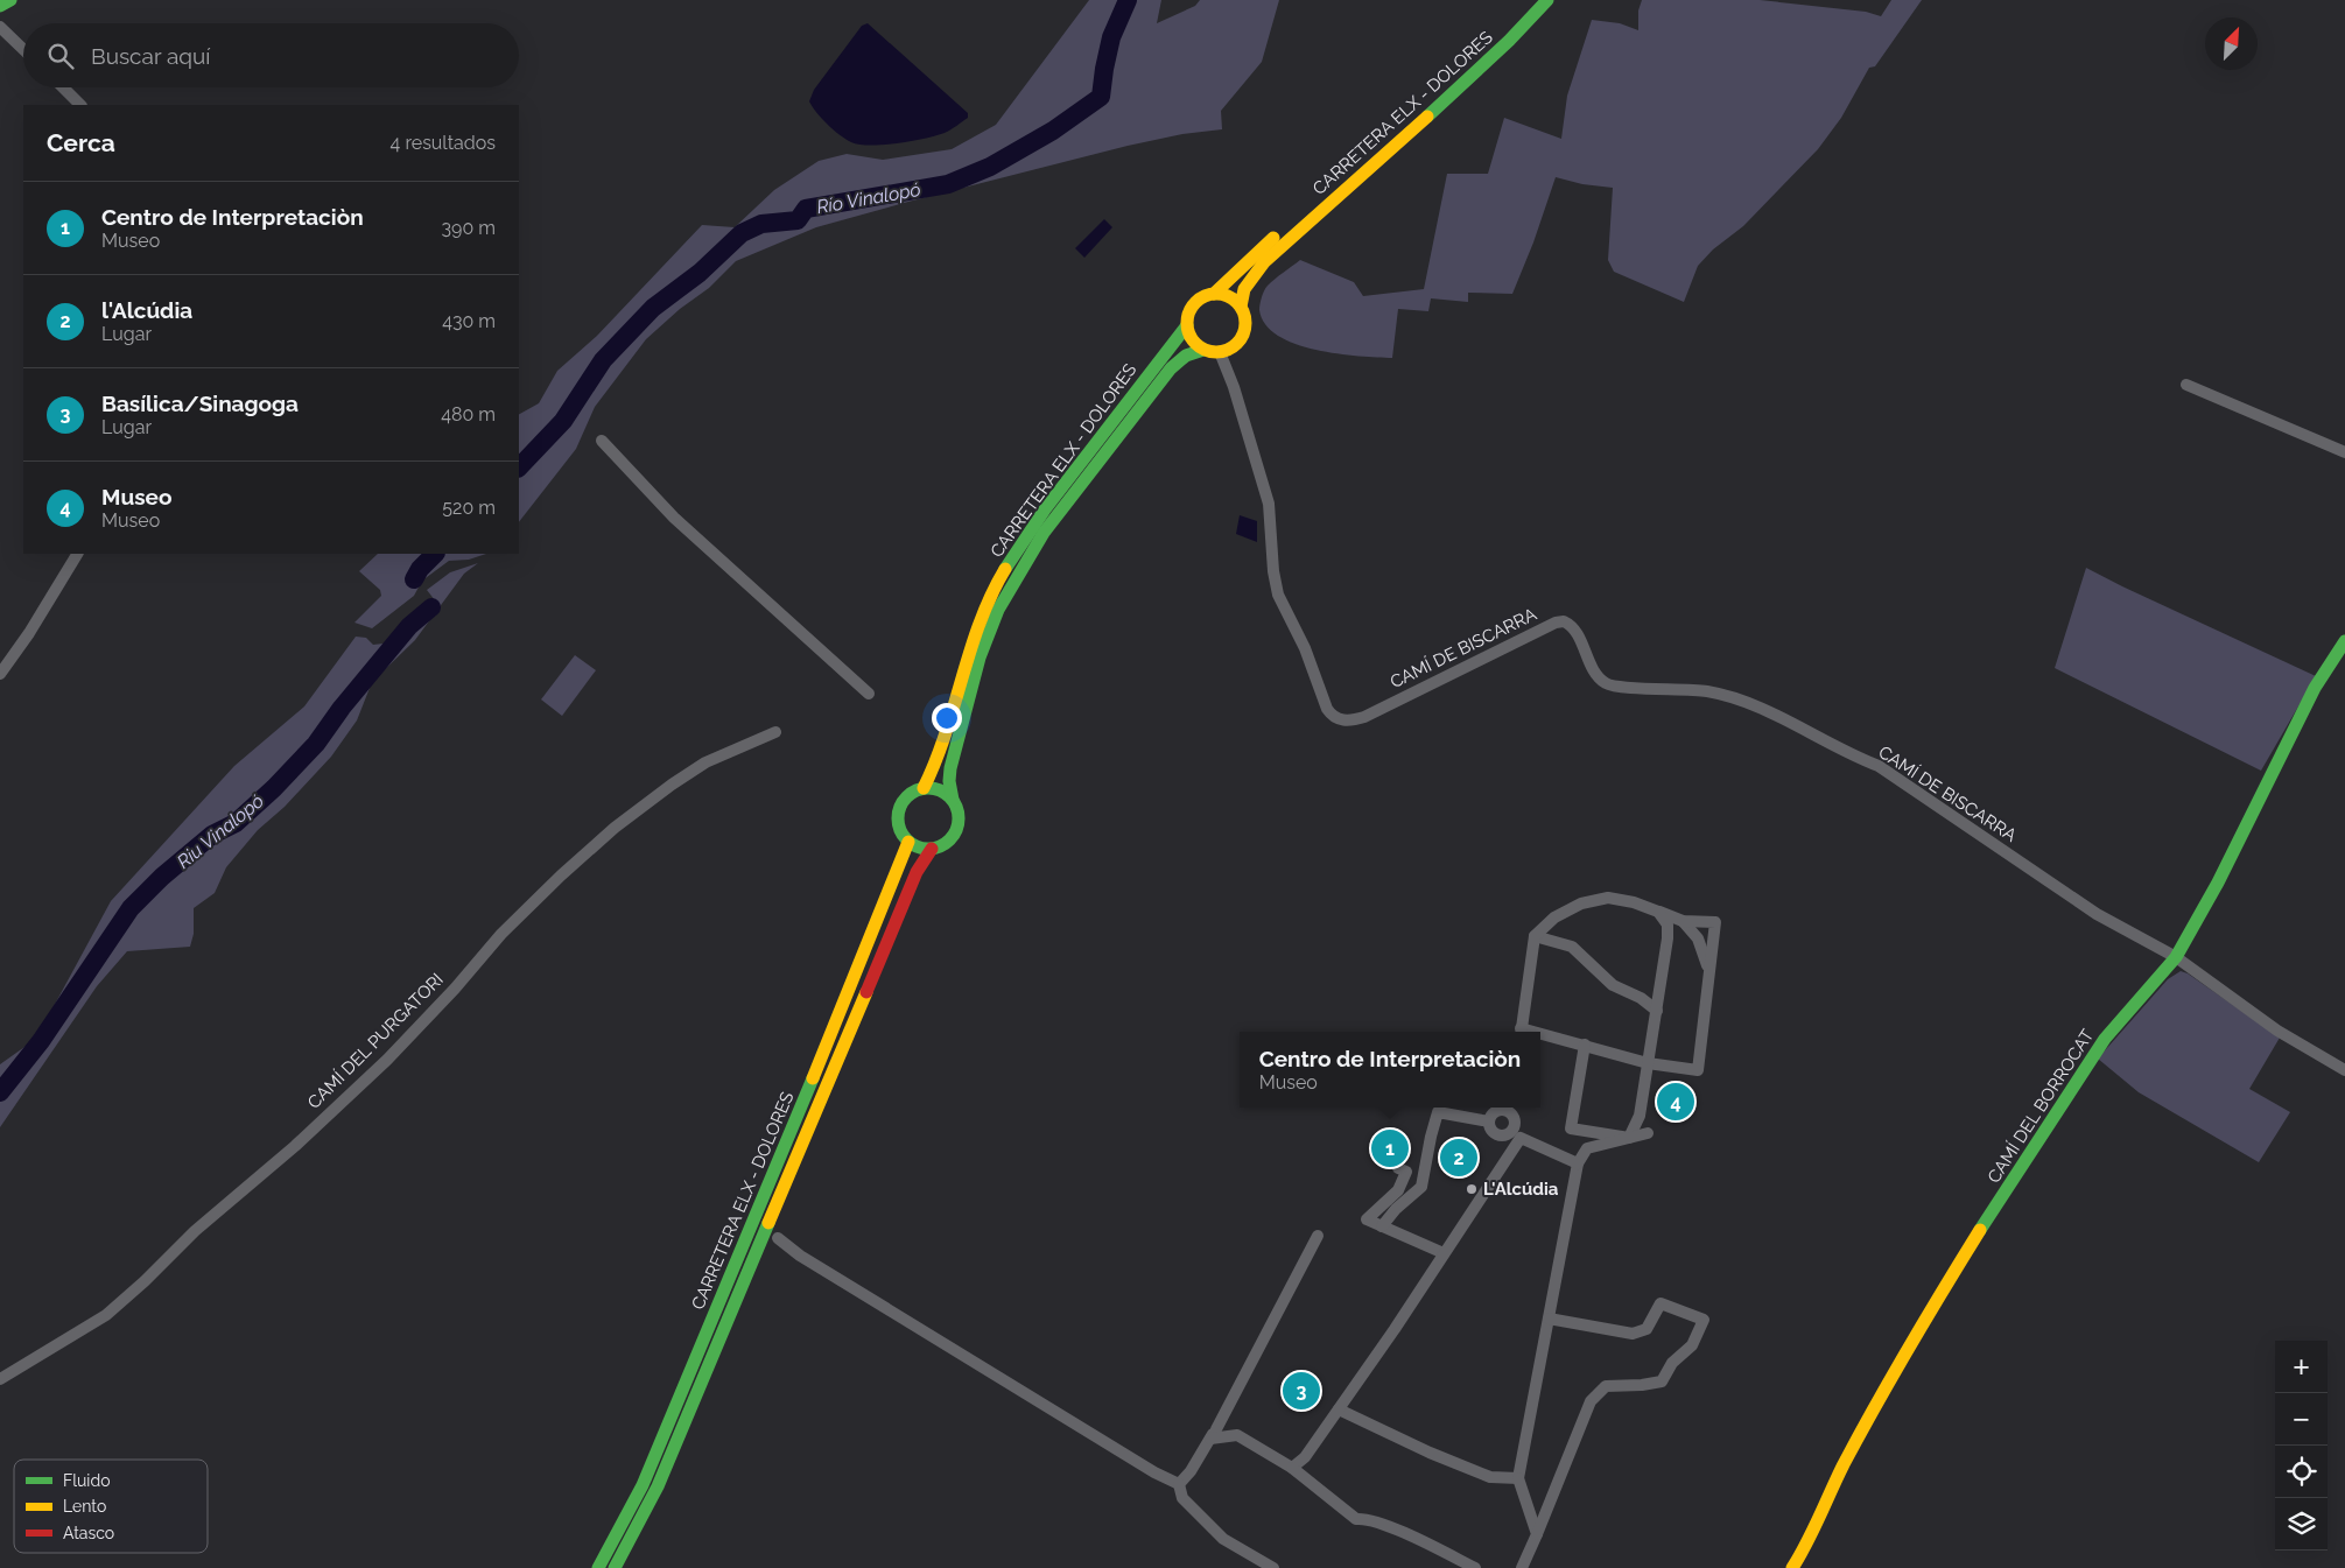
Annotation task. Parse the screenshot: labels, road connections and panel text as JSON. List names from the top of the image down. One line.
{"streets":{"main road":["CARRETERA ELX - DOLORES","CAMÍ DEL BORROCAT"],"street":["CAMÍ DE BISCARRA","CAMÍ DEL PURGATORI"]},"crossings":[["CARRETERA ELX - DOLORES","CAMÍ DE BISCARRA"],["CAMÍ DE BISCARRA","CAMÍ DEL BORROCAT"]],"water":["Río Vinalopó","Riu Vinalopó"],"places":["L'Alcúdia"],"legend":["Fluido","Lento","Atasco"],"north":"top right","page":{"search":"Buscar aquí","heading":["Cerca","4 resultados"],"list":[{"mark":"1","name":"Centro de Interpretaciòn","note":"Museo","value":"390 m"},{"mark":"2","name":"l'Alcúdia","note":"Lugar","value":"430 m"},{"mark":"3","name":"Basílica/Sinagoga","note":"Lugar","value":"480 m"},{"mark":"4","name":"Museo","note":"Museo","value":"520 m"}],"popup":["Centro de Interpretaciòn","Museo"],"pins":["4","1","2","3"],"map_buttons":["+","−"]}}
